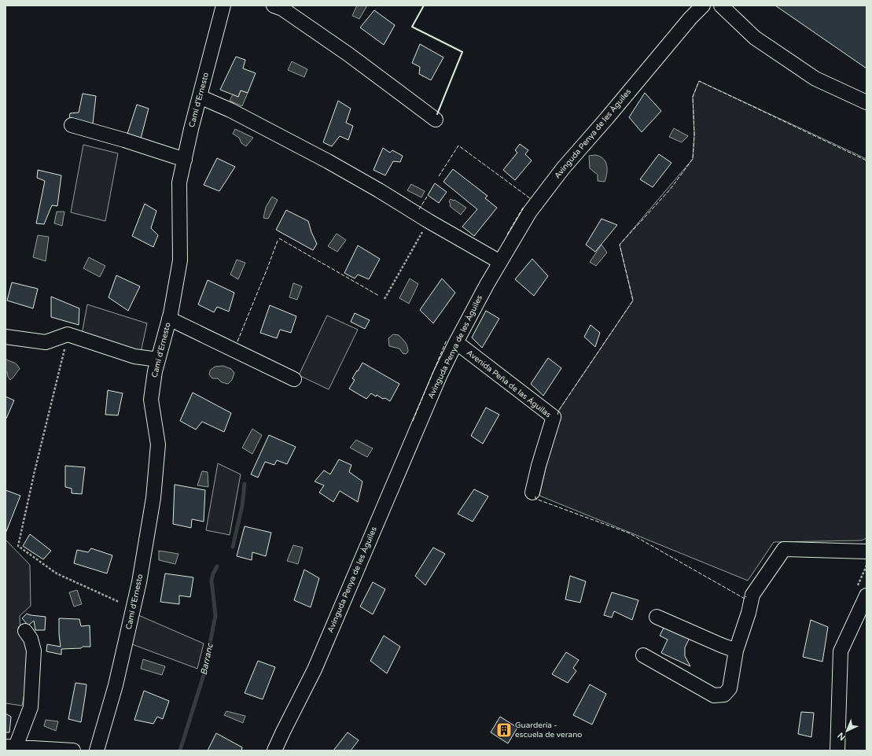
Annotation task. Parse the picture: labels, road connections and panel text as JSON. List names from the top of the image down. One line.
{"streets":{"street":["Camí d'Ernesto","Avinguda Penya de les Àguiles","Avenida Peña de las Águilas"]},"crossings":[["Avinguda Penya de les Àguiles","Avenida Peña de las Águilas"]],"water":["Barranc"],"places":{"building":["Guardería - escuela de verano"]},"north":"bottom left"}
